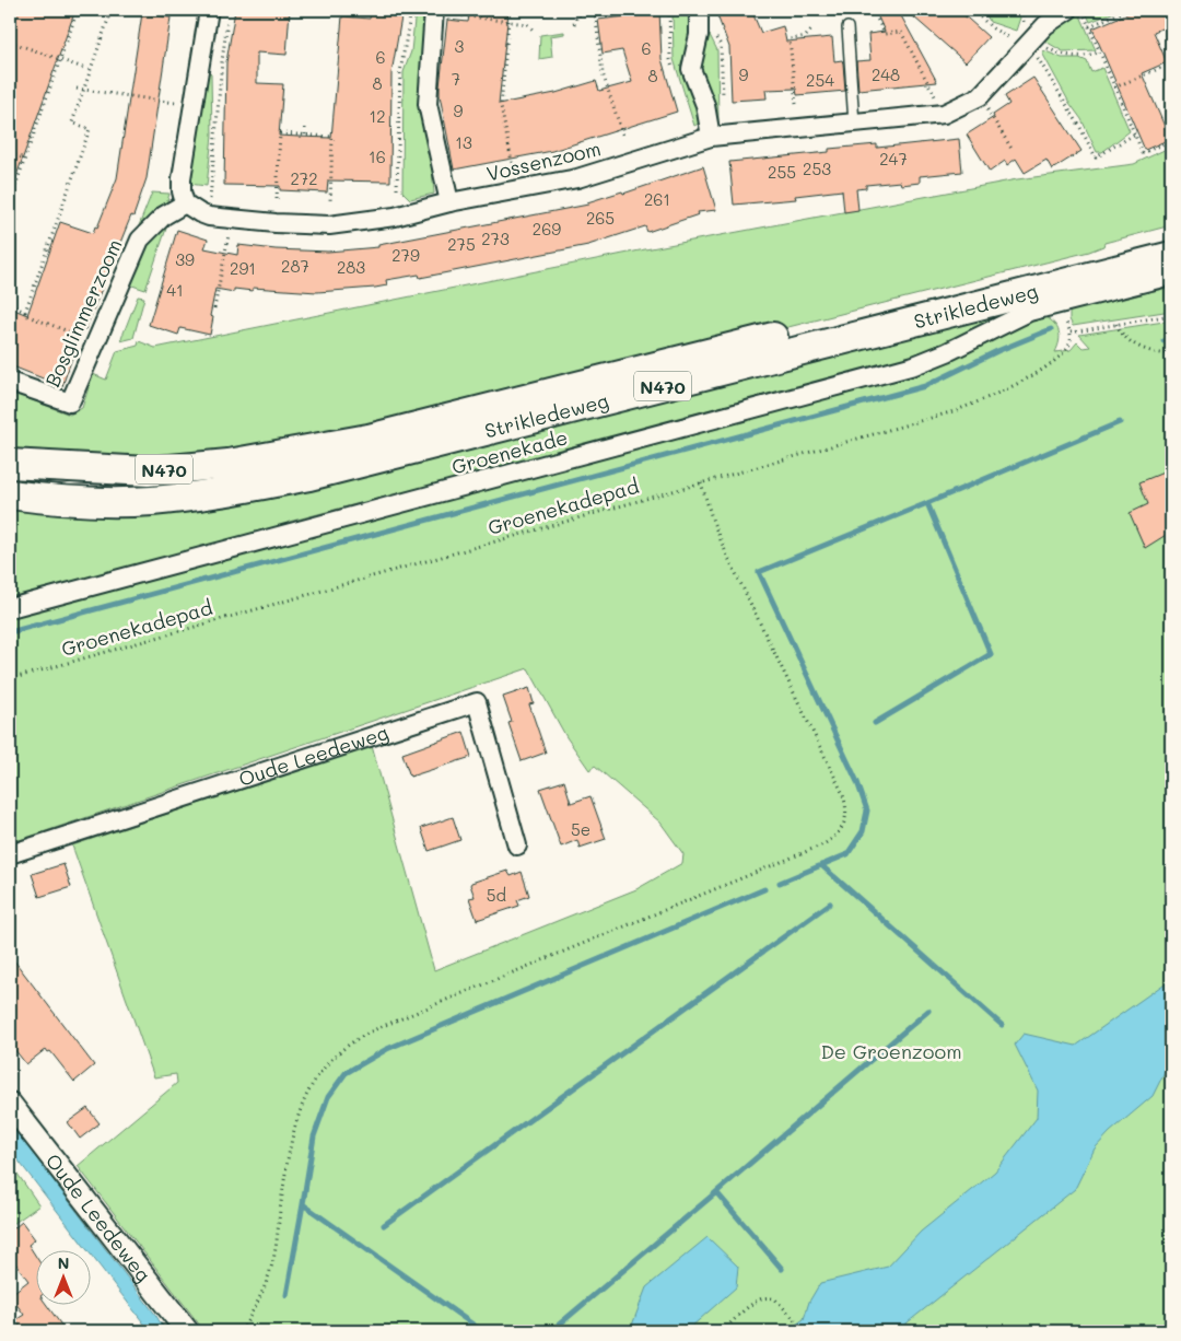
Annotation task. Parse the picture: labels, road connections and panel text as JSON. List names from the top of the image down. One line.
{"streets":{"main road":["Strikledeweg","N470"],"street":["Vossenzoom","Bosglimmerzoom","Groenekade","Oude Leedeweg"],"path":["Groenekadepad"]},"crossings":[["Vossenzoom","Bosglimmerzoom"]],"parks":["De Groenzoom"],"house_numbers":["3","6","6","9","248","8","7","254","8","9","12","13","16","247","253","255","272","261","265","269","273","275","279","39","287","283","291","41","5e","5d"],"north":"top"}
